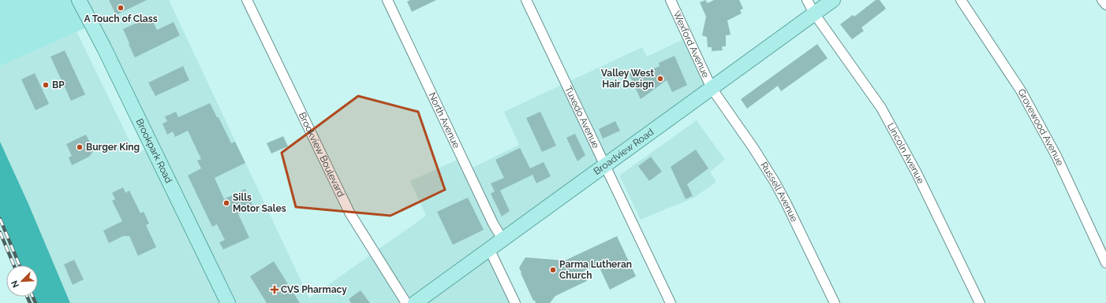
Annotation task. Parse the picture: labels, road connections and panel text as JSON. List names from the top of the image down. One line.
{"streets":{"main road":["Brookpark Road","Broadview Road"],"street":["Wexford Avenue","Tuxedo Avenue","North Avenue","Grovewood Avenue","Lincoln Avenue","Brookview Boulevard","Russell Avenue"]},"crossings":[["Wexford Avenue","Broadview Road"],["Wexford Avenue","Russell Avenue"],["Tuxedo Avenue","Broadview Road"],["North Avenue","Broadview Road"],["Broadview Road","Lincoln Avenue"],["Broadview Road","Russell Avenue"]],"places":{"other":["A Touch of Class","Valley West Hair Design","BP","Burger King","Sills Motor Sales","Parma Lutheran Church"],"health":["CVS Pharmacy"]},"north":"bottom left"}
